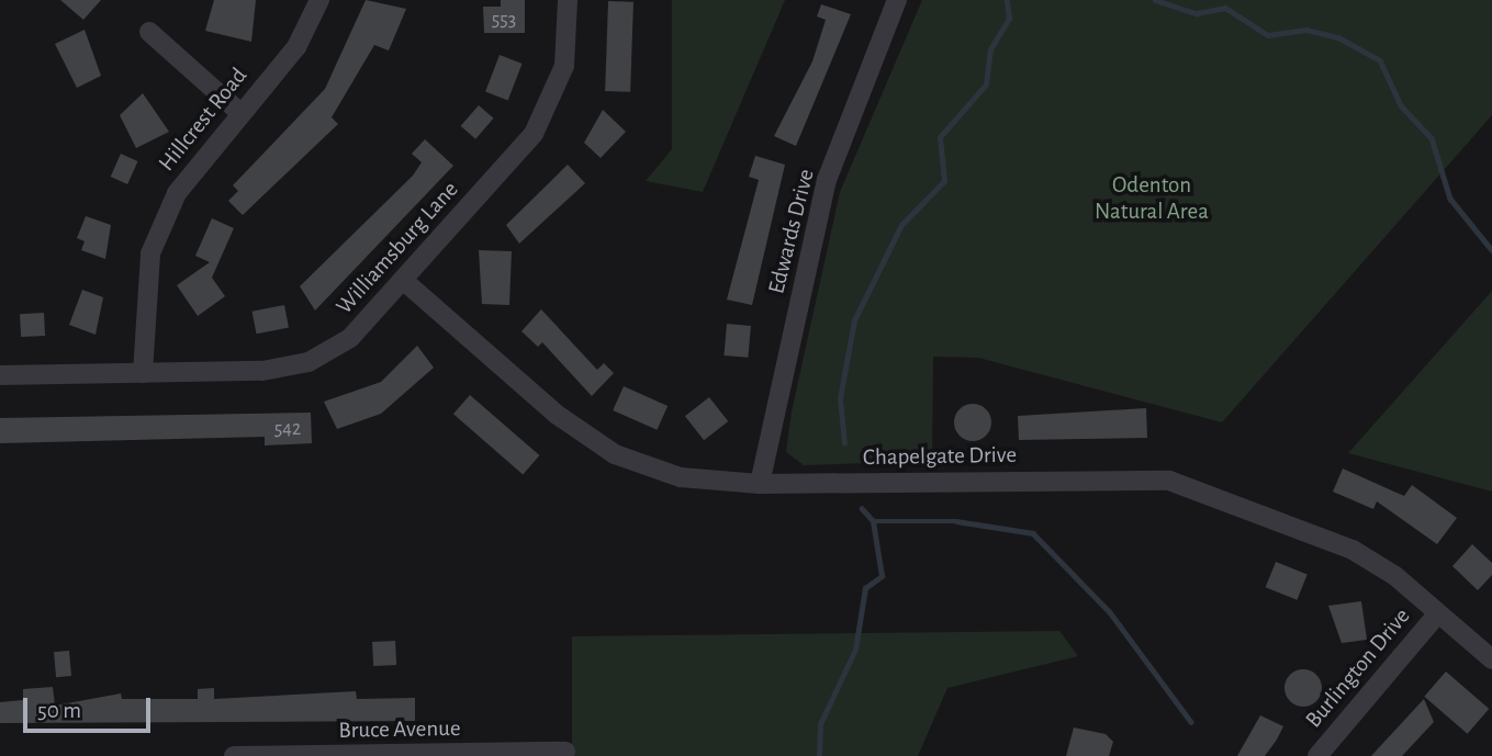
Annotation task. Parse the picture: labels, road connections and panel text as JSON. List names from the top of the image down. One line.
{"streets":{"street":["Hillcrest Road","Edwards Drive","Williamsburg Lane","Chapelgate Drive","Burlington Drive","Bruce Avenue"]},"crossings":[["Hillcrest Road","Williamsburg Lane"],["Edwards Drive","Chapelgate Drive"],["Williamsburg Lane","Chapelgate Drive"],["Chapelgate Drive","Burlington Drive"]],"parks":["Odenton Natural Area"],"house_numbers":["553","542"],"scale_bar":"50 m"}
